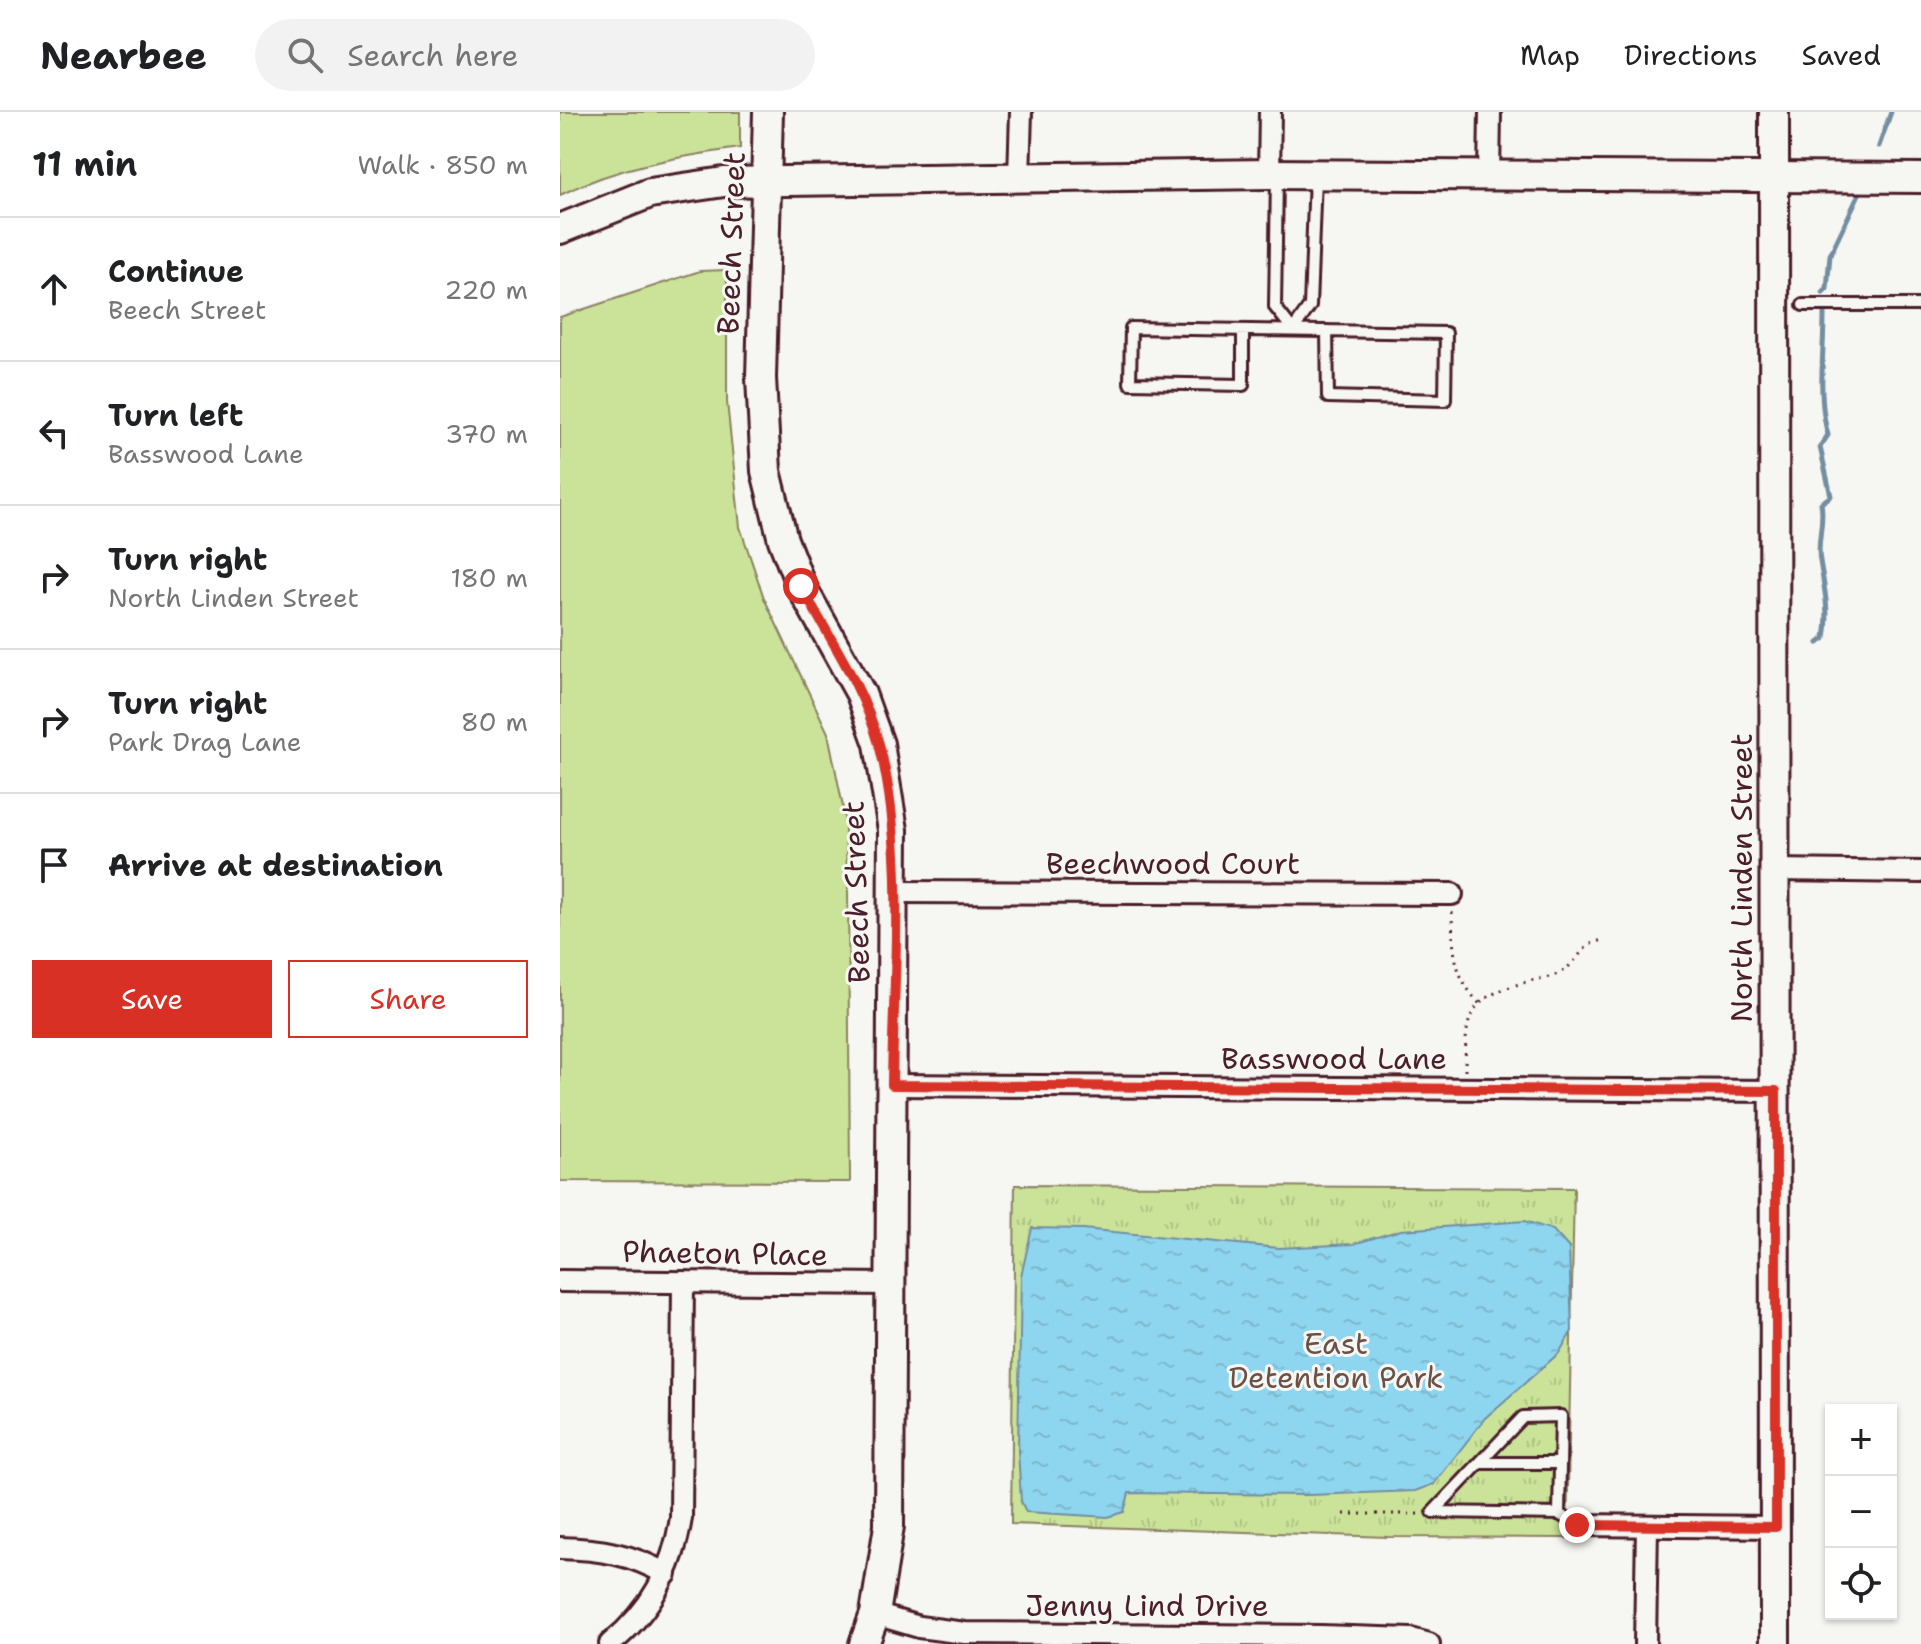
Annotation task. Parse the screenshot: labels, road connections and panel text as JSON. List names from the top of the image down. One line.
{"streets":{"street":["Beech Street","Beechwood Court","North Linden Street","Basswood Lane","Phaeton Place","Jenny Lind Drive"]},"crossings":[["Beech Street","Beechwood Court"],["Beech Street","Basswood Lane"],["Beech Street","Phaeton Place"],["Beech Street","Jenny Lind Drive"],["North Linden Street","Basswood Lane"]],"parks":["East Detention Park"],"page":{"header":"Nearbee","search":"Search here","nav":["Map","Directions","Saved"],"heading":["11 min","Walk · 850 m"],"list":[["Continue","Beech Street","220 m"],["Turn left","Basswood Lane","370 m"],["Turn right","North Linden Street","180 m"],["Turn right","Park Drag Lane","80 m"],"Arrive at destination"],"buttons":["Save","Share"],"map_buttons":["+","−"]}}
